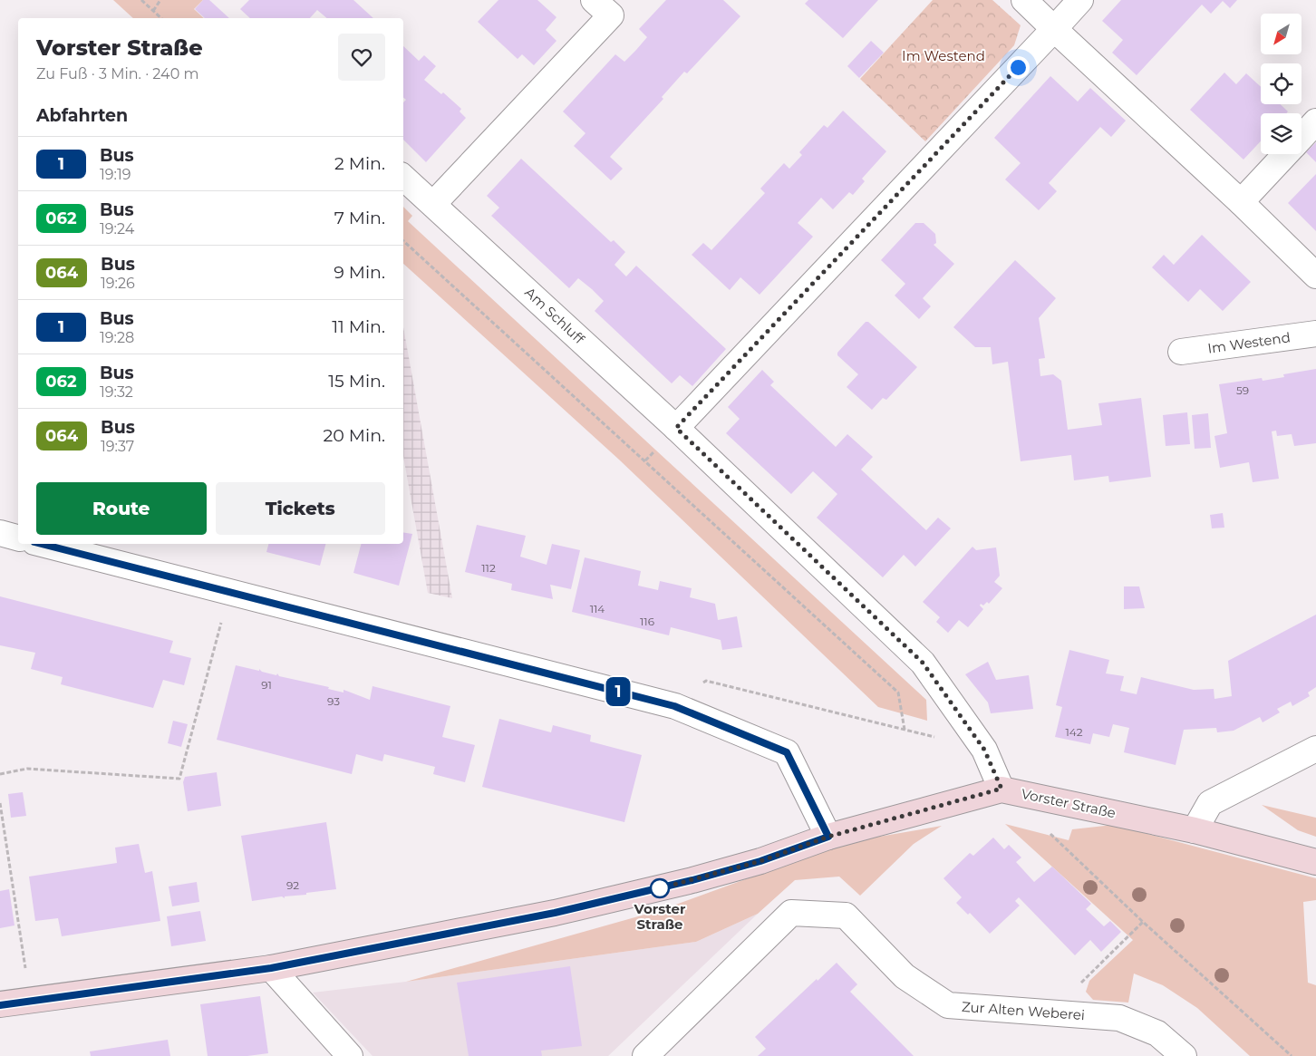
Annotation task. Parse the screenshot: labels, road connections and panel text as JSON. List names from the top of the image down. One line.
{"streets":{"street":["Am Schluff","Im Westend","Vorster Straße","Zur Alten Weberei"]},"crossings":[["Am Schluff","Vorster Straße"]],"parks":["Im Westend"],"places":["Vorster Straße"],"lines":["bus line 1"],"house_numbers":["59","112","114","116","91","93","142","92"],"north":"bottom left","page":{"on_map":"1","heading":[["Vorster Straße","Zu Fuß · 3 Min. · 240 m"],"Abfahrten"],"list":[{"mark":"1","name":"Bus","note":"19:19","value":"2 Min."},{"mark":"062","name":"Bus","note":"19:24","value":"7 Min."},{"mark":"064","name":"Bus","note":"19:26","value":"9 Min."},{"mark":"1","name":"Bus","note":"19:28","value":"11 Min."},{"mark":"062","name":"Bus","note":"19:32","value":"15 Min."},{"mark":"064","name":"Bus","note":"19:37","value":"20 Min."}],"buttons":["Route","Tickets"]}}
